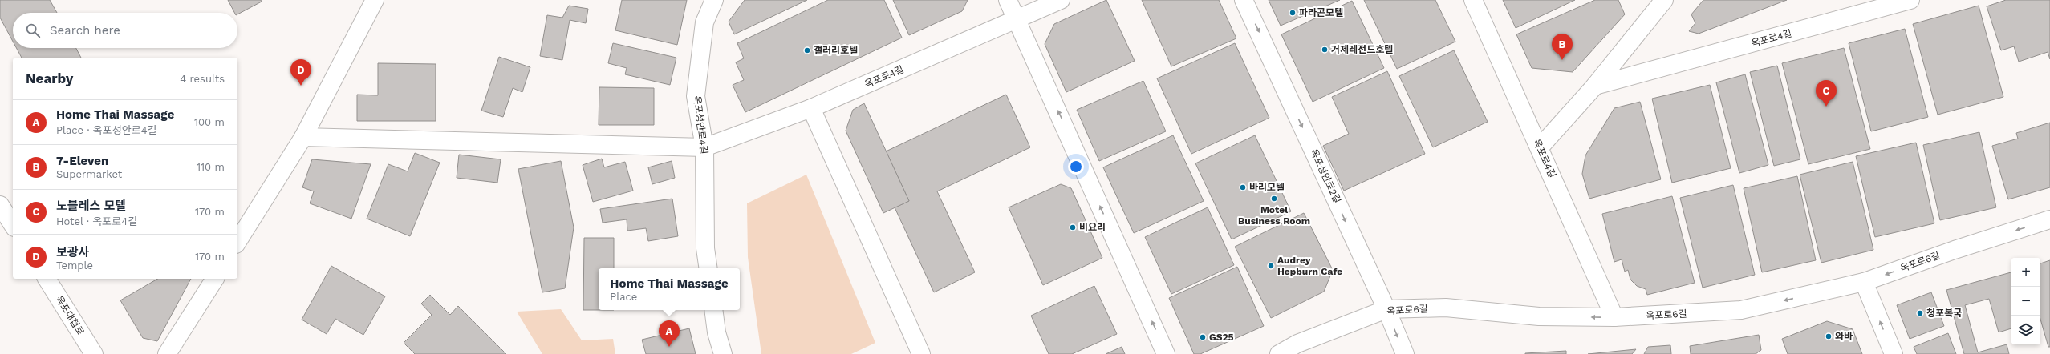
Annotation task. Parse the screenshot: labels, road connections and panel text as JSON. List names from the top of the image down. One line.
{"streets":{"street":["옥포로4길","옥포성안로4길","옥포성안로2길","옥포로6길","옥포대첩로"]},"crossings":[["옥포로4길","옥포성안로4길"],["옥포로4길","옥포로6길"],["옥포성안로2길","옥포로6길"]],"one_way":["옥포성안로2길","옥포로6길"],"places":["파라곤모텔","거제레전드호텔","갤러리호텔","바리모텔","Motel Business Room","비요리","Audrey Hepburn Cafe","청포복국","와바","GS25"],"page":{"search":"Search here","pins":["B","D","C","A"],"heading":["Nearby","4 results"],"list":[{"mark":"A","name":"Home Thai Massage","note":"Place · 옥포성안로4길","value":"100 m"},{"mark":"B","name":"7-Eleven","note":"Supermarket","value":"110 m"},{"mark":"C","name":"노블레스 모텔","note":"Hotel · 옥포로4길","value":"170 m"},{"mark":"D","name":"보광사","note":"Temple","value":"170 m"}],"map_buttons":["+","−"],"popup":["Home Thai Massage","Place"]}}
